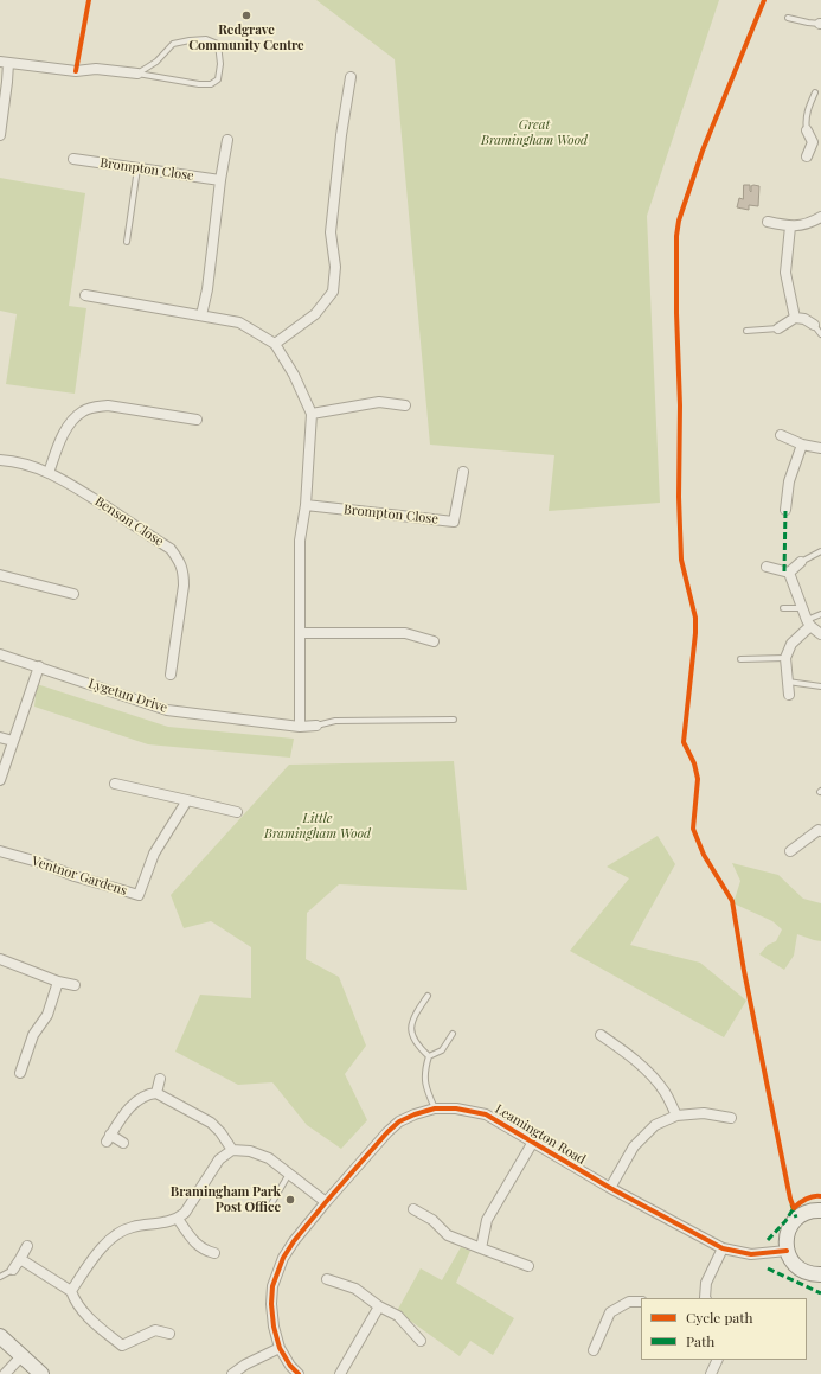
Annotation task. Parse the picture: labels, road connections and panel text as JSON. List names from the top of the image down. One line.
{"streets":{"street":["Brompton Close","Benson Close","Lygetun Drive","Ventnor Gardens","Leamington Road"]},"parks":["Great Bramingham Wood","Little Bramingham Wood"],"places":["Redgrave Community Centre","Bramingham Park Post Office"],"legend":["Cycle path","Path"]}
